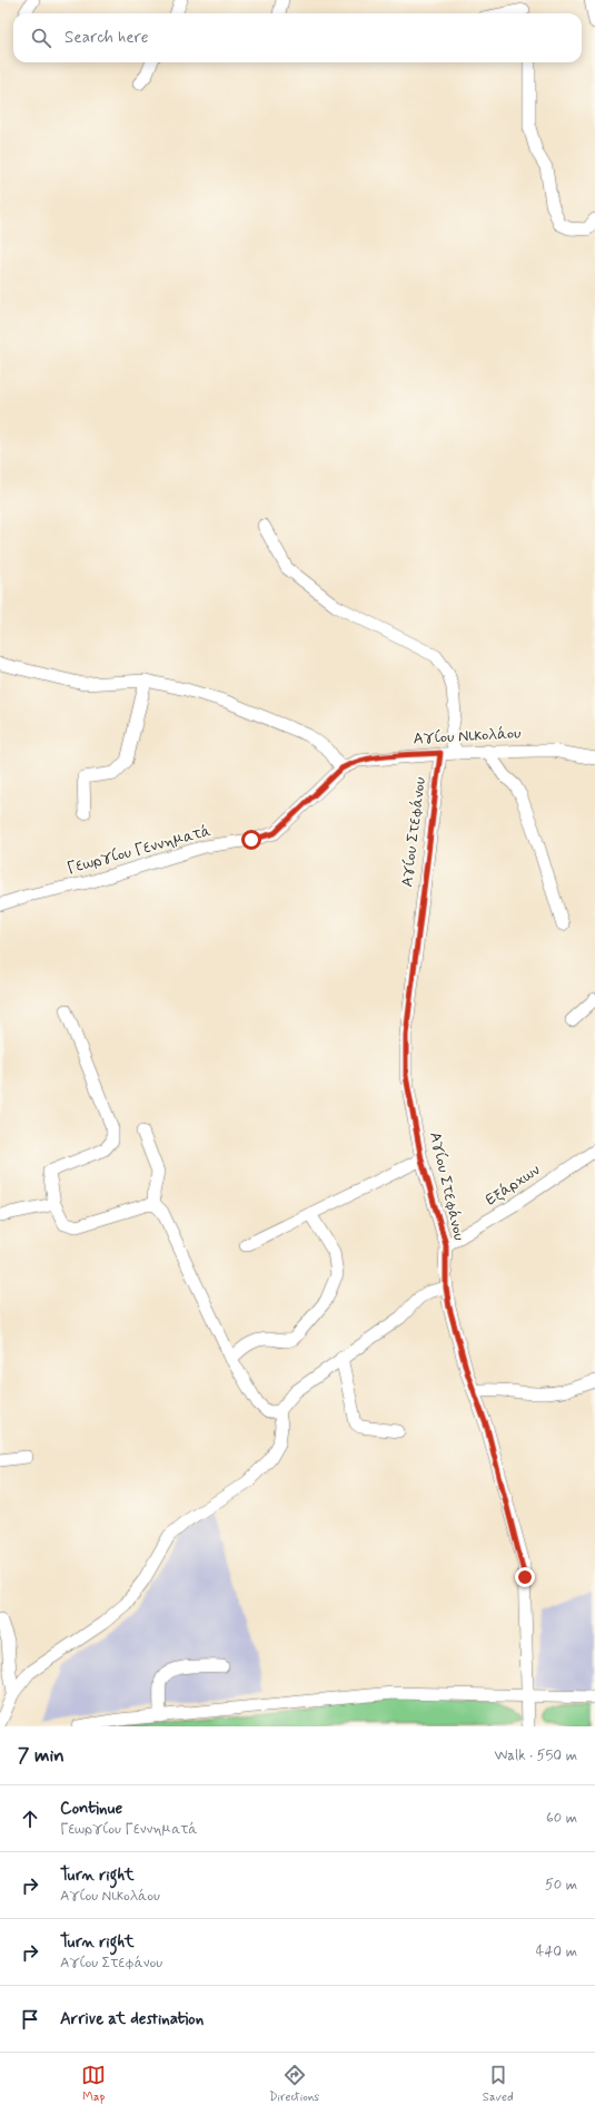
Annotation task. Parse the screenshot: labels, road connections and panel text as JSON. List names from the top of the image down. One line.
{"streets":{"street":["Αγίου Νικολάου","Αγίου Στεφάνου","Γεωργίου Γεννηματά","Εξάρχων"]},"crossings":[["Αγίου Νικολάου","Αγίου Στεφάνου"],["Αγίου Νικολάου","Γεωργίου Γεννηματά"],["Αγίου Στεφάνου","Εξάρχων"]],"page":{"search":"Search here","heading":["7 min","Walk · 550 m"],"list":[["Continue","Γεωργίου Γεννηματά","60 m"],["Turn right","Αγίου Νικολάου","50 m"],["Turn right","Αγίου Στεφάνου","440 m"],"Arrive at destination"],"nav":["Map","Directions","Saved"]}}
